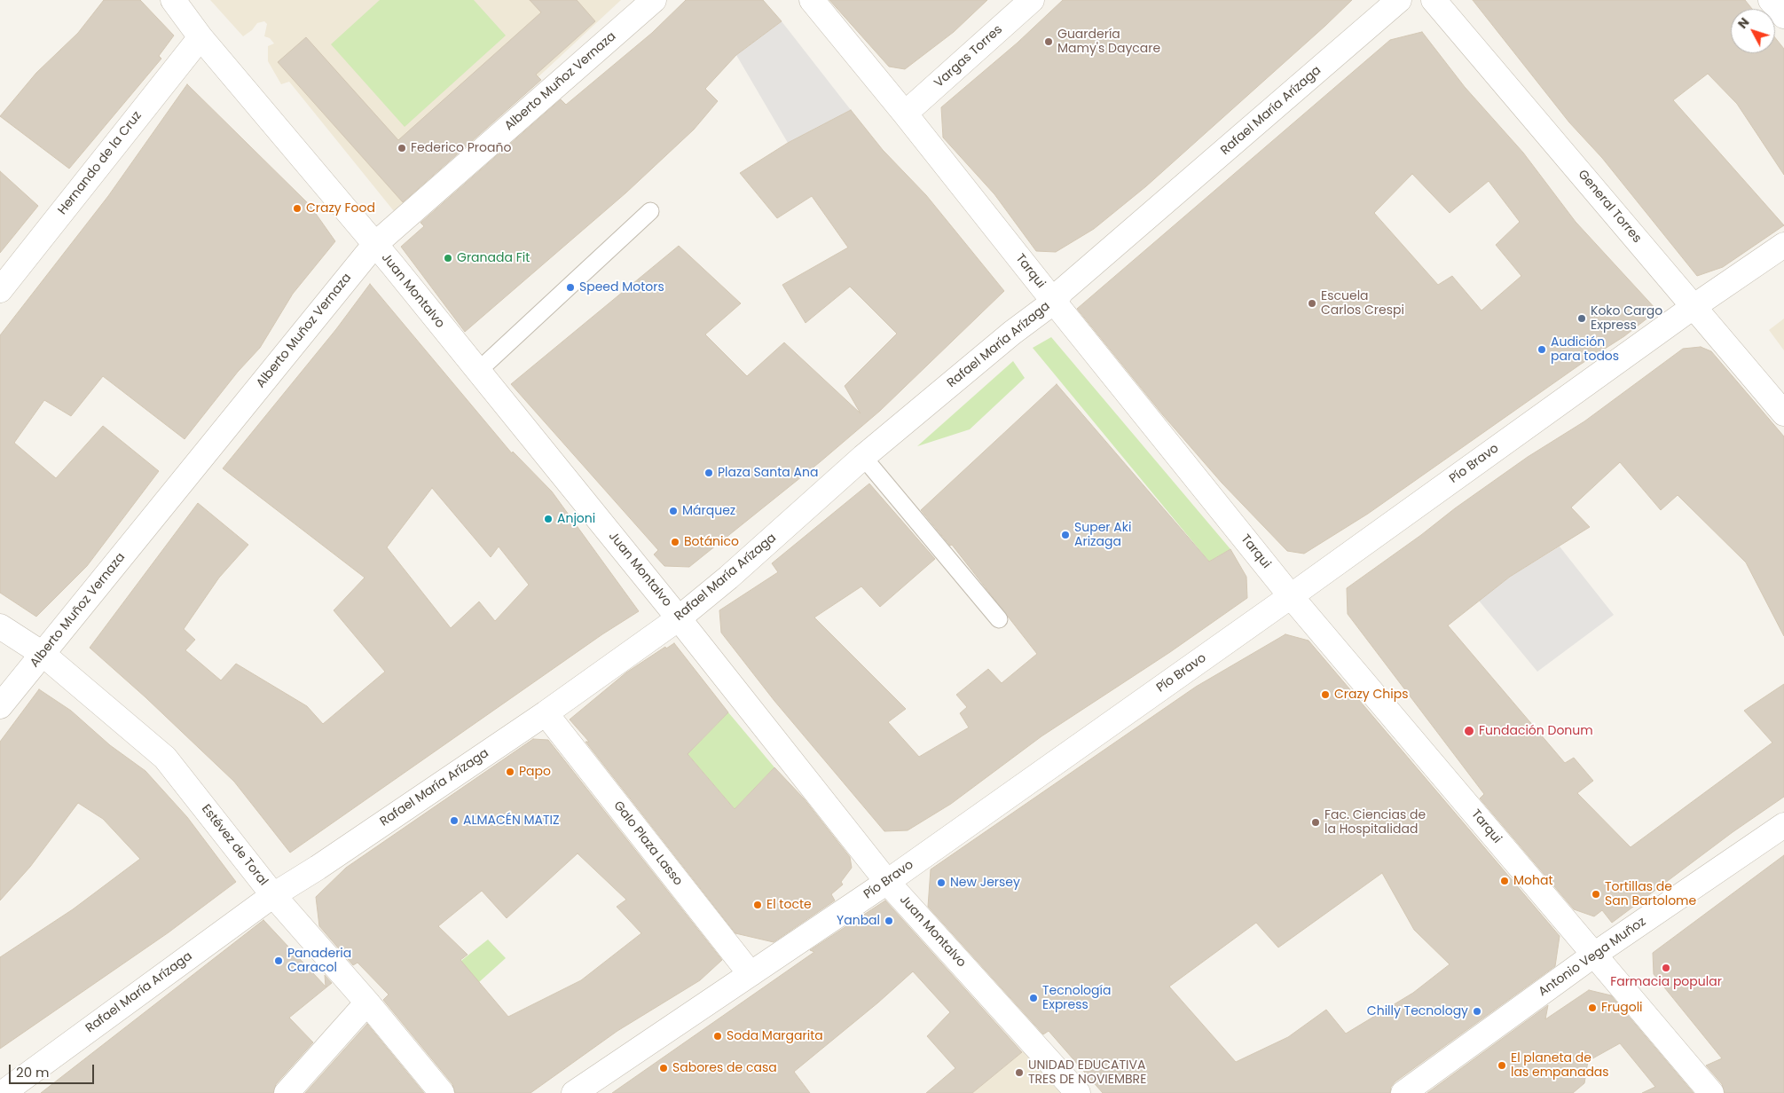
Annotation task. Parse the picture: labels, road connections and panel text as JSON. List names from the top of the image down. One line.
{"streets":{"street":["Vargas Torres","Alberto Muñoz Vernaza","Rafael María Arízaga","Hernando de la Cruz","General Torres","Tarqui","Juan Montalvo","Pío Bravo","Galo Plaza Lasso","Estévez de Toral","Antonio Vega Muñoz"]},"crossings":[["Vargas Torres","Tarqui"],["Alberto Muñoz Vernaza","Juan Montalvo"],["Alberto Muñoz Vernaza","Estévez de Toral"],["Rafael María Arízaga","Tarqui"],["Rafael María Arízaga","Juan Montalvo"],["Rafael María Arízaga","Galo Plaza Lasso"],["Rafael María Arízaga","Estévez de Toral"],["Hernando de la Cruz","Juan Montalvo"],["General Torres","Pío Bravo"],["Tarqui","Pío Bravo"],["Tarqui","Antonio Vega Muñoz"],["Juan Montalvo","Pío Bravo"],["Pío Bravo","Galo Plaza Lasso"]],"places":["Guardería Mamy's Daycare","Federico Proaño","Crazy Food","Granada Fit","Speed Motors","Escuela Carlos Crespi","Koko Cargo Express","Audición para todos","Plaza Santa Ana","Márquez","Anjoni","Super Aki Arizaga","Botánico","Crazy Chips","Fundación Donum","Papo","ALMACÉN MATIZ","Fac. Ciencias de la Hospitalidad","Mohat","New Jersey","Tortillas de San Bartolome","El tocte","Yanbal","Panaderia Caracol","Farmacia popular","Tecnología Express","Frugoli","Chilly Tecnology","Soda Margarita","El planeta de las empanadas","Sabores de casa","UNIDAD EDUCATIVA TRES DE NOVIEMBRE"],"scale_bar":"20 m","north":"top left"}
